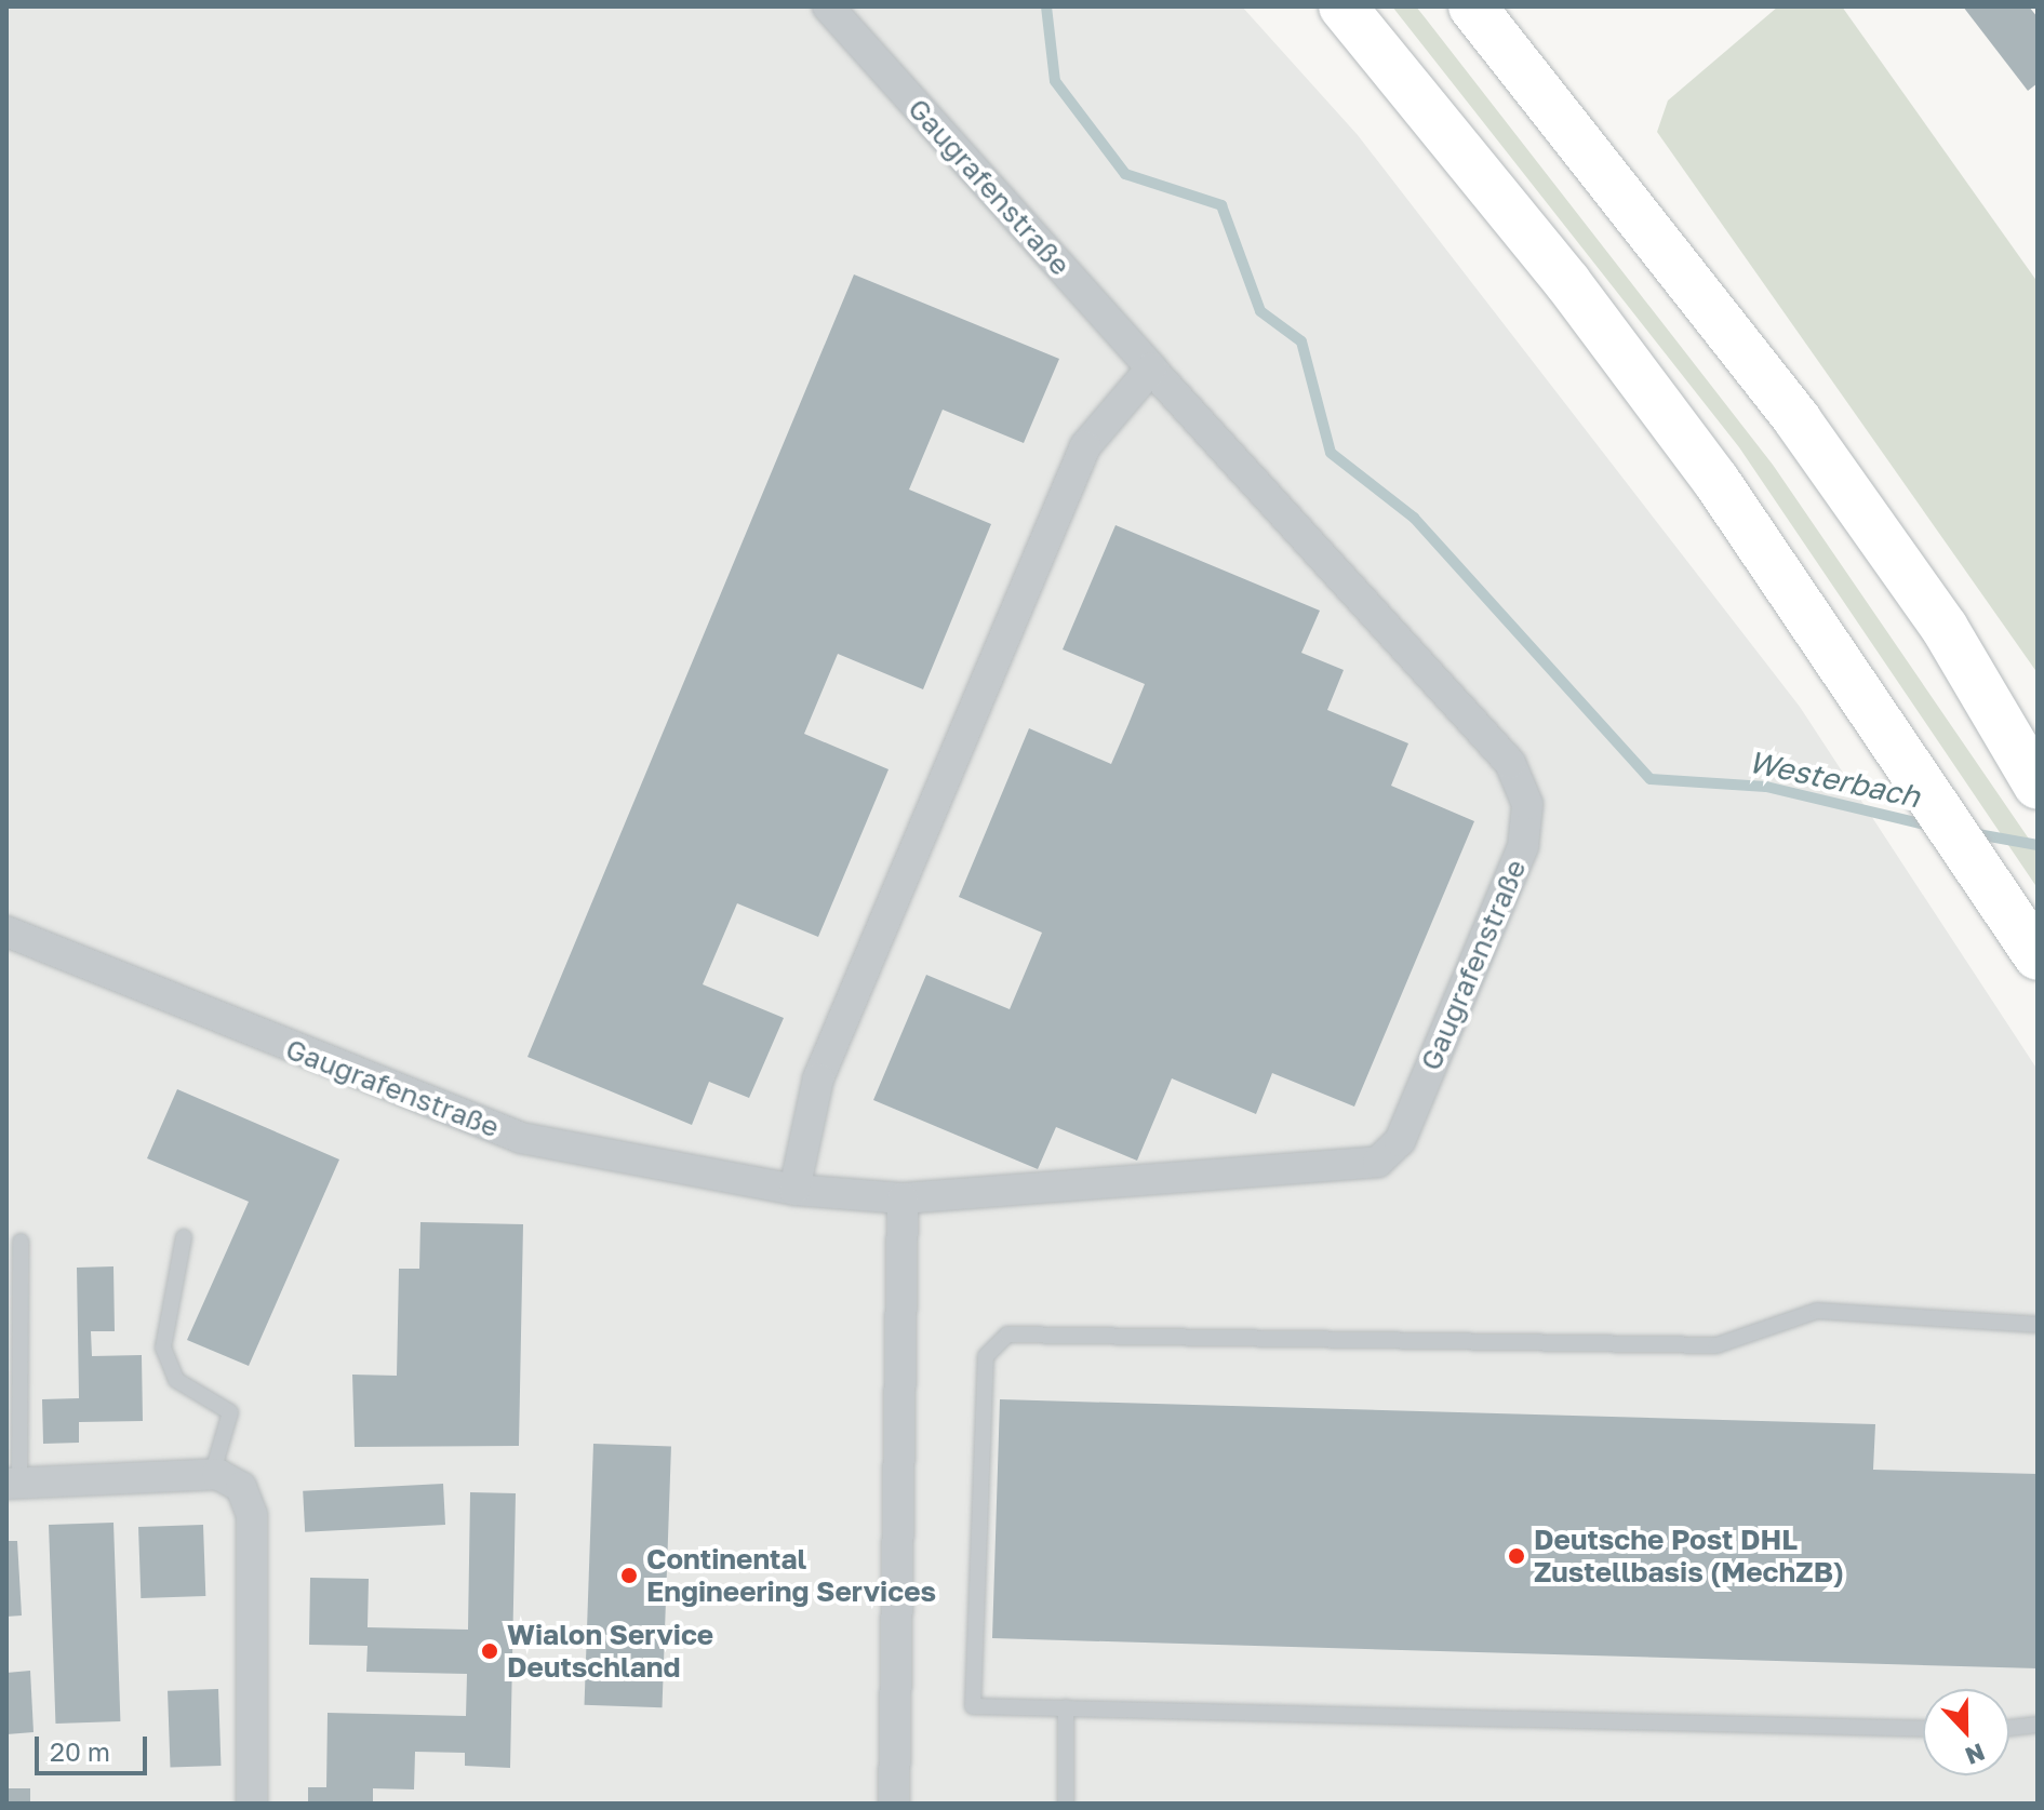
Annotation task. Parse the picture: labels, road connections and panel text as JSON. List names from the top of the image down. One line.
{"streets":{"street":["Gaugrafenstraße"]},"water":["Westerbach"],"places":["Deutsche Post DHL Zustellbasis (MechZB)","Continental Engineering Services","Wialon Service Deutschland"],"scale_bar":"20 m","north":"bottom"}
